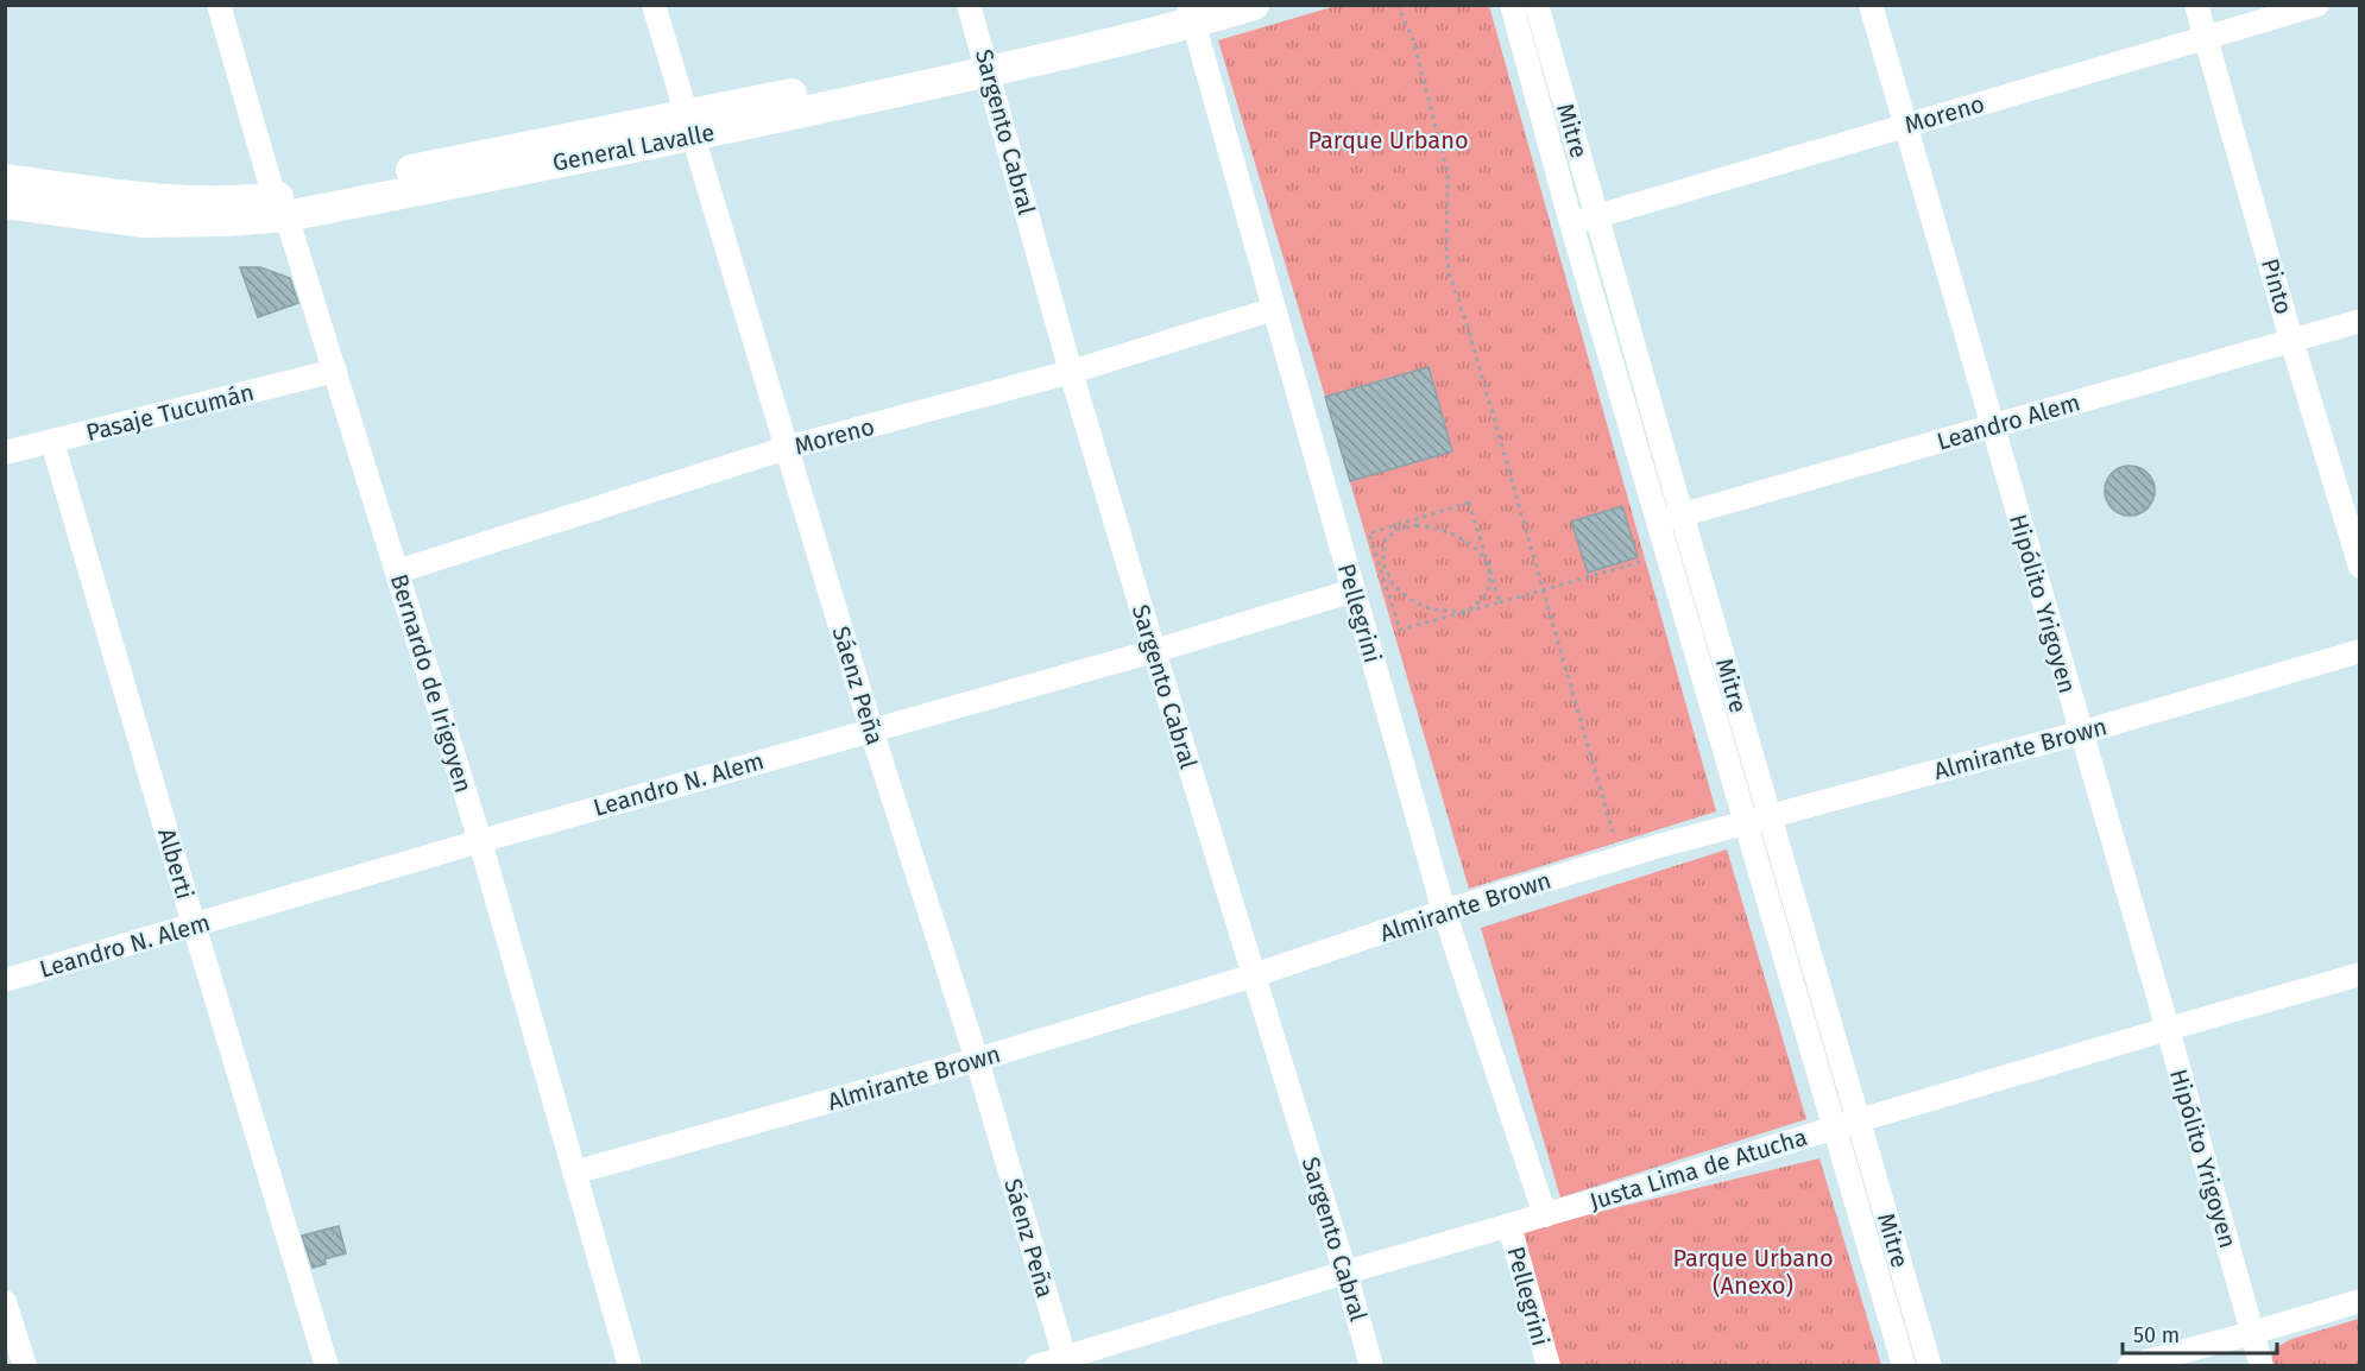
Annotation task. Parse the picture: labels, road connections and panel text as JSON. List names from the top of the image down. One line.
{"streets":{"main road":["General Lavalle"],"street":["Moreno","Mitre","Sargento Cabral","Pinto","Pasaje Tucumán","Leandro Alem","Hipólito Yrigoyen","Pellegrini","Bernardo de Irigoyen","Sáenz Peña","Almirante Brown","Leandro N. Alem","Alberti","Justa Lima de Atucha"]},"crossings":[["Moreno","Mitre"],["Moreno","Sargento Cabral"],["Moreno","Pinto"],["Moreno","Hipólito Yrigoyen"],["Moreno","Pellegrini"],["Moreno","Bernardo de Irigoyen"],["Moreno","Sáenz Peña"],["Mitre","Leandro Alem"],["Mitre","Almirante Brown"],["Mitre","Justa Lima de Atucha"],["Sargento Cabral","General Lavalle"],["Sargento Cabral","Almirante Brown"],["Sargento Cabral","Leandro N. Alem"],["Sargento Cabral","Justa Lima de Atucha"],["General Lavalle","Pellegrini"],["General Lavalle","Bernardo de Irigoyen"],["General Lavalle","Sáenz Peña"],["Pinto","Leandro Alem"],["Pasaje Tucumán","Bernardo de Irigoyen"],["Pasaje Tucumán","Alberti"],["Leandro Alem","Hipólito Yrigoyen"],["Hipólito Yrigoyen","Almirante Brown"],["Hipólito Yrigoyen","Justa Lima de Atucha"],["Pellegrini","Almirante Brown"],["Pellegrini","Leandro N. Alem"],["Pellegrini","Justa Lima de Atucha"],["Bernardo de Irigoyen","Almirante Brown"],["Bernardo de Irigoyen","Leandro N. Alem"],["Sáenz Peña","Almirante Brown"],["Sáenz Peña","Leandro N. Alem"],["Sáenz Peña","Justa Lima de Atucha"],["Leandro N. Alem","Alberti"]],"parks":["Parque Urbano","Parque Urbano (Anexo)"],"scale_bar":"50 m"}
